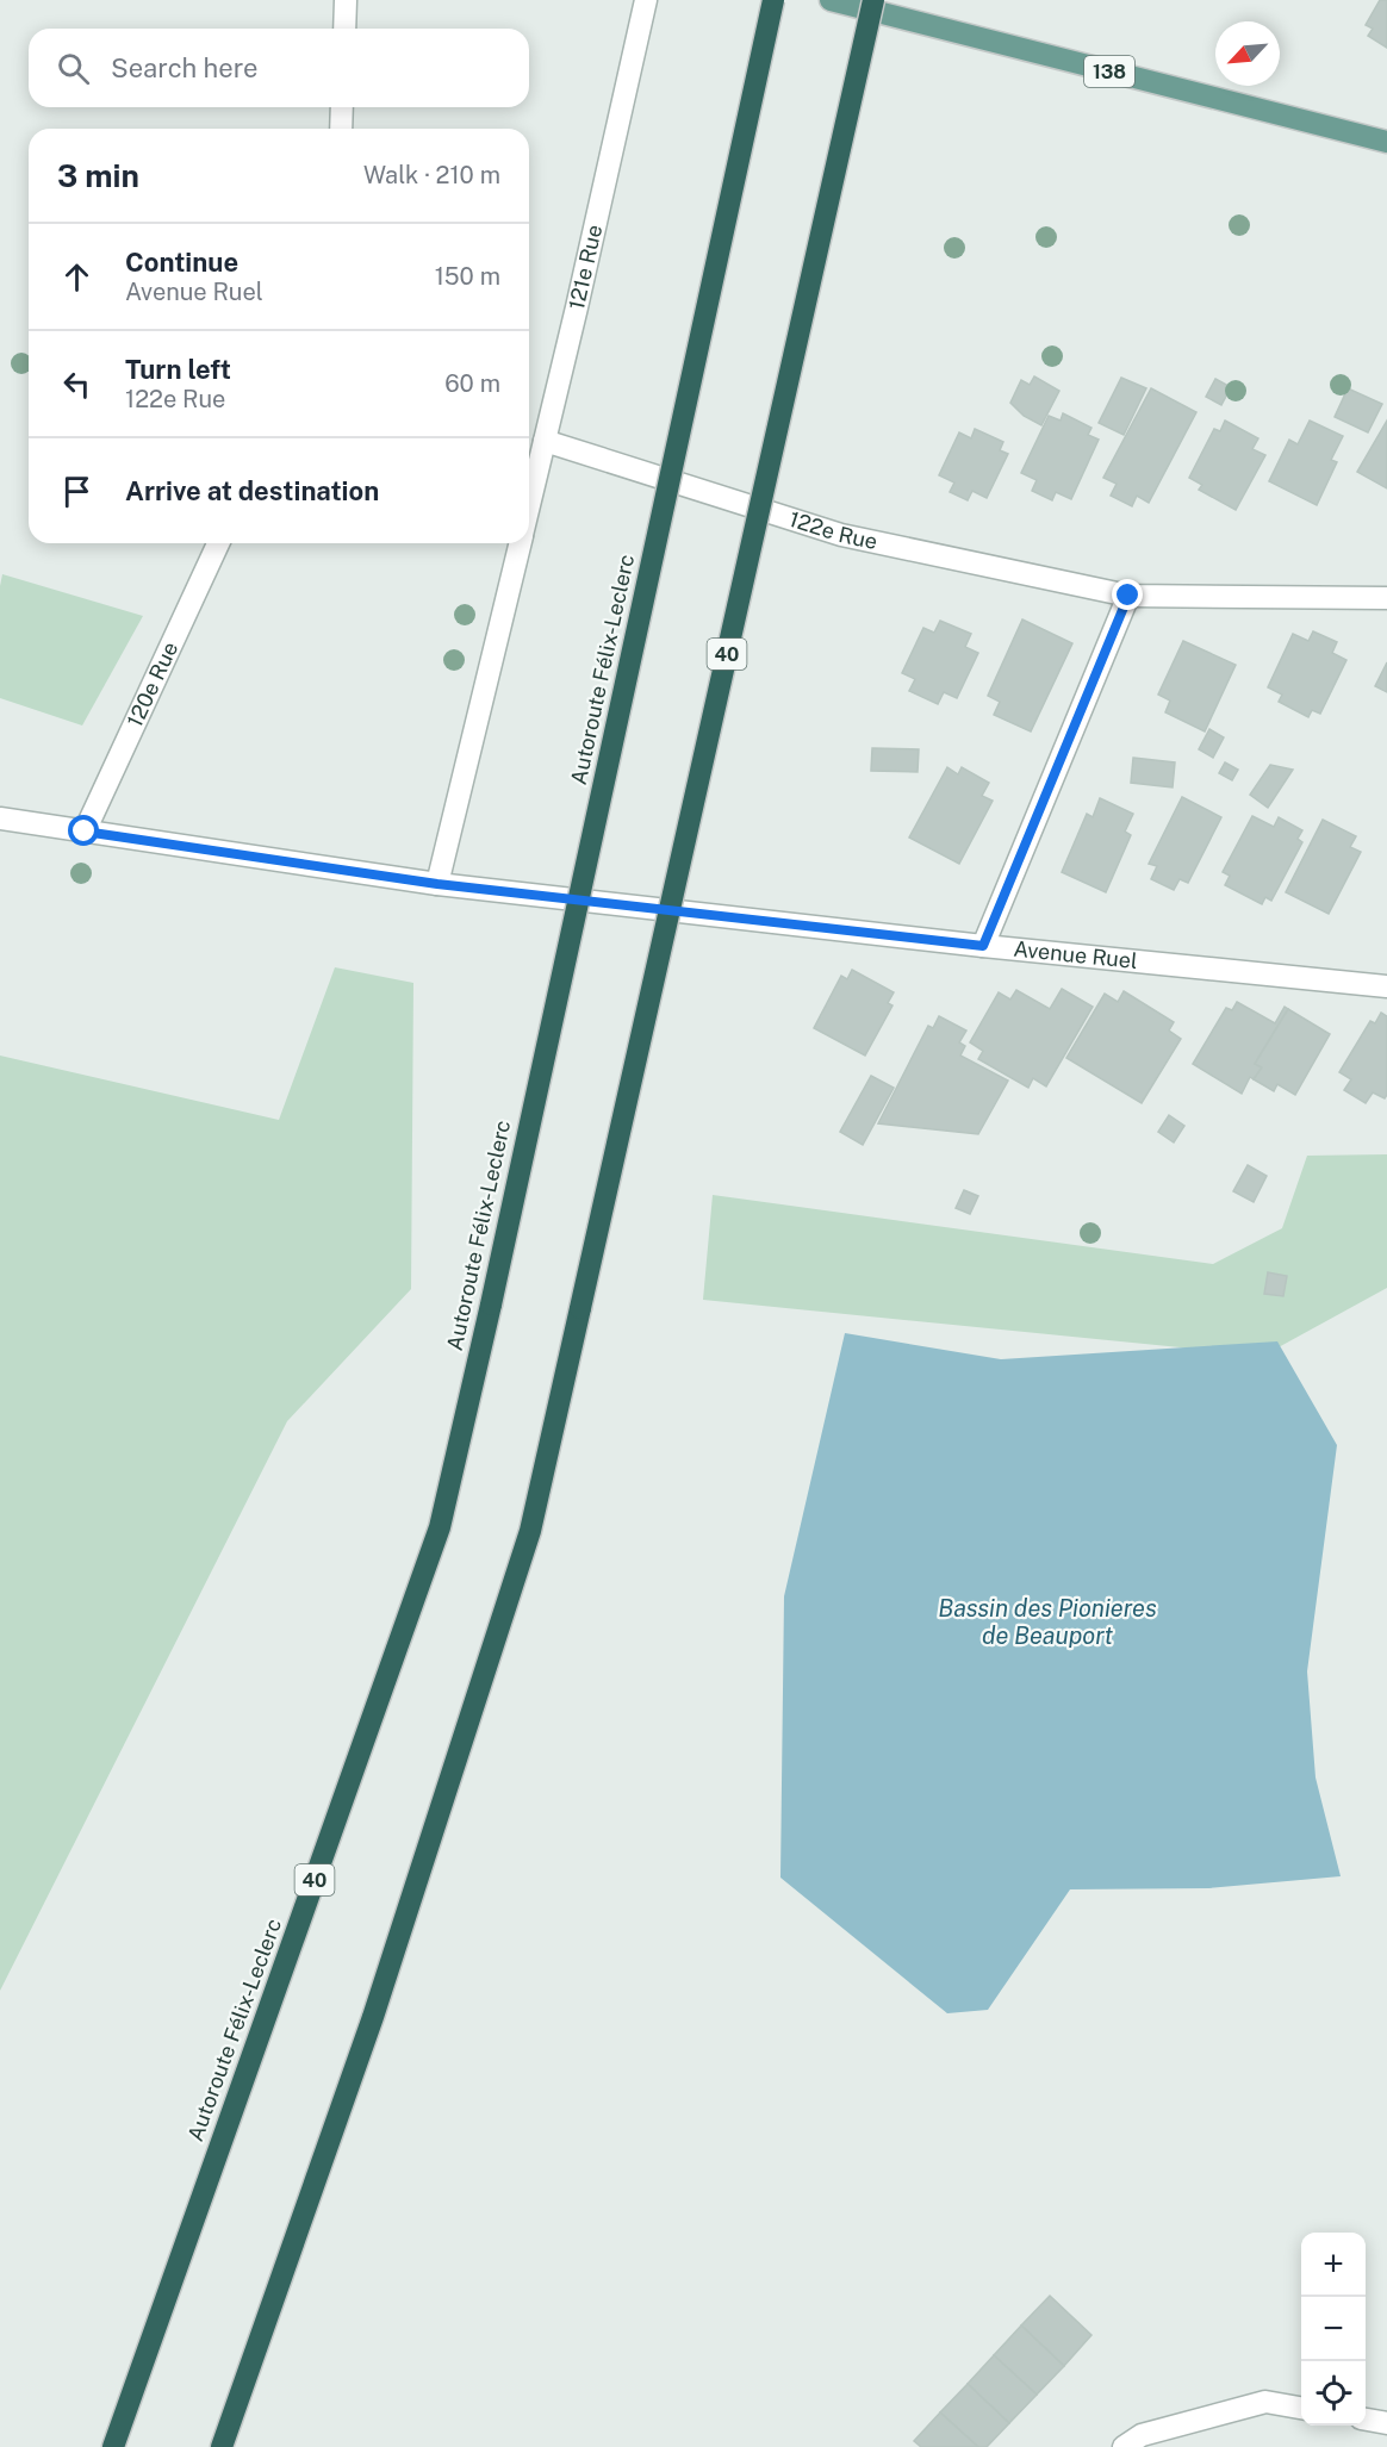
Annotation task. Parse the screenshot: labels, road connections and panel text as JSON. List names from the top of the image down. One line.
{"streets":{"highway":["40","Autoroute Félix-Leclerc"],"main road":["138"],"street":["121e Rue","122e Rue","120e Rue","Avenue Ruel"]},"crossings":[["121e Rue","122e Rue"],["121e Rue","Avenue Ruel"],["120e Rue","Avenue Ruel"]],"water":["Bassin des Pionieres de Beauport"],"north":"bottom left","page":{"search":"Search here","heading":["3 min","Walk · 210 m"],"list":[["Continue","Avenue Ruel","150 m"],["Turn left","122e Rue","60 m"],"Arrive at destination"],"map_buttons":["+","−"]}}
